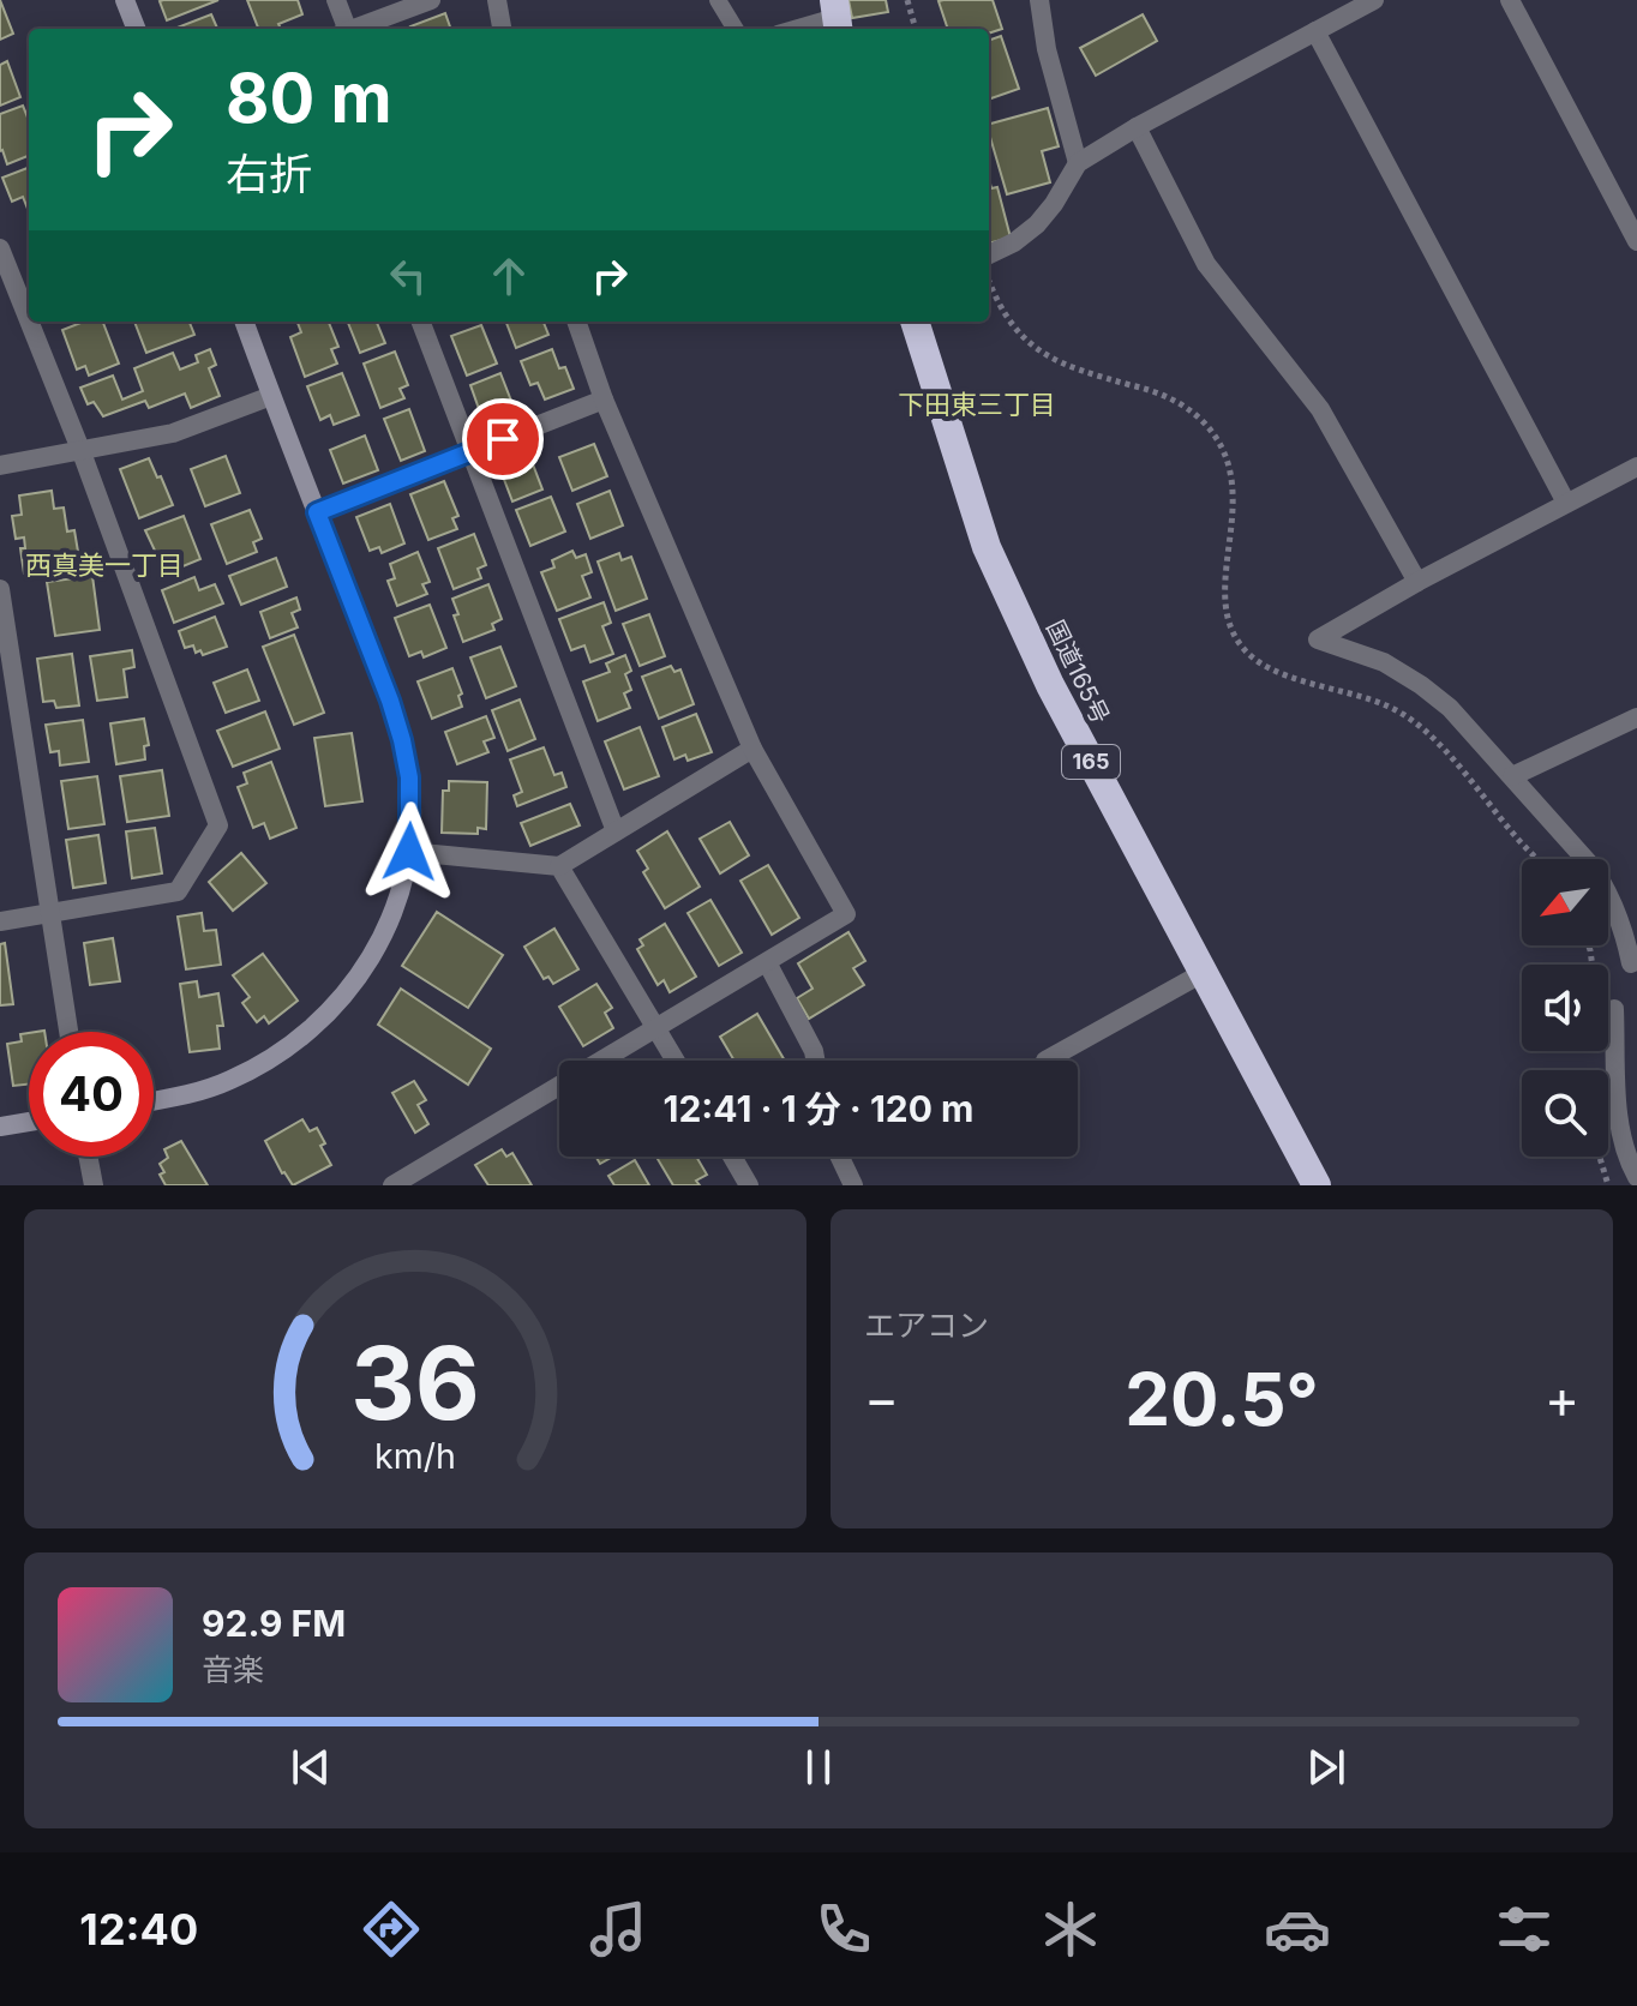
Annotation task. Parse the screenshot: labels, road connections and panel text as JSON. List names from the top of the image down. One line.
{"streets":{"highway":["国道165号","165"]},"districts":["下田東三丁目","西真美一丁目"],"north":"bottom left","page":{"turn":["80 m","右折"],"limit":"40","trip":"12:41 · 1 分 · 120 m","tile":"エアコン","heat":["−","20.5°","+"],"song":["92.9 FM","音楽"],"tabs":"12:40","gauge":["36","km/h"]}}
